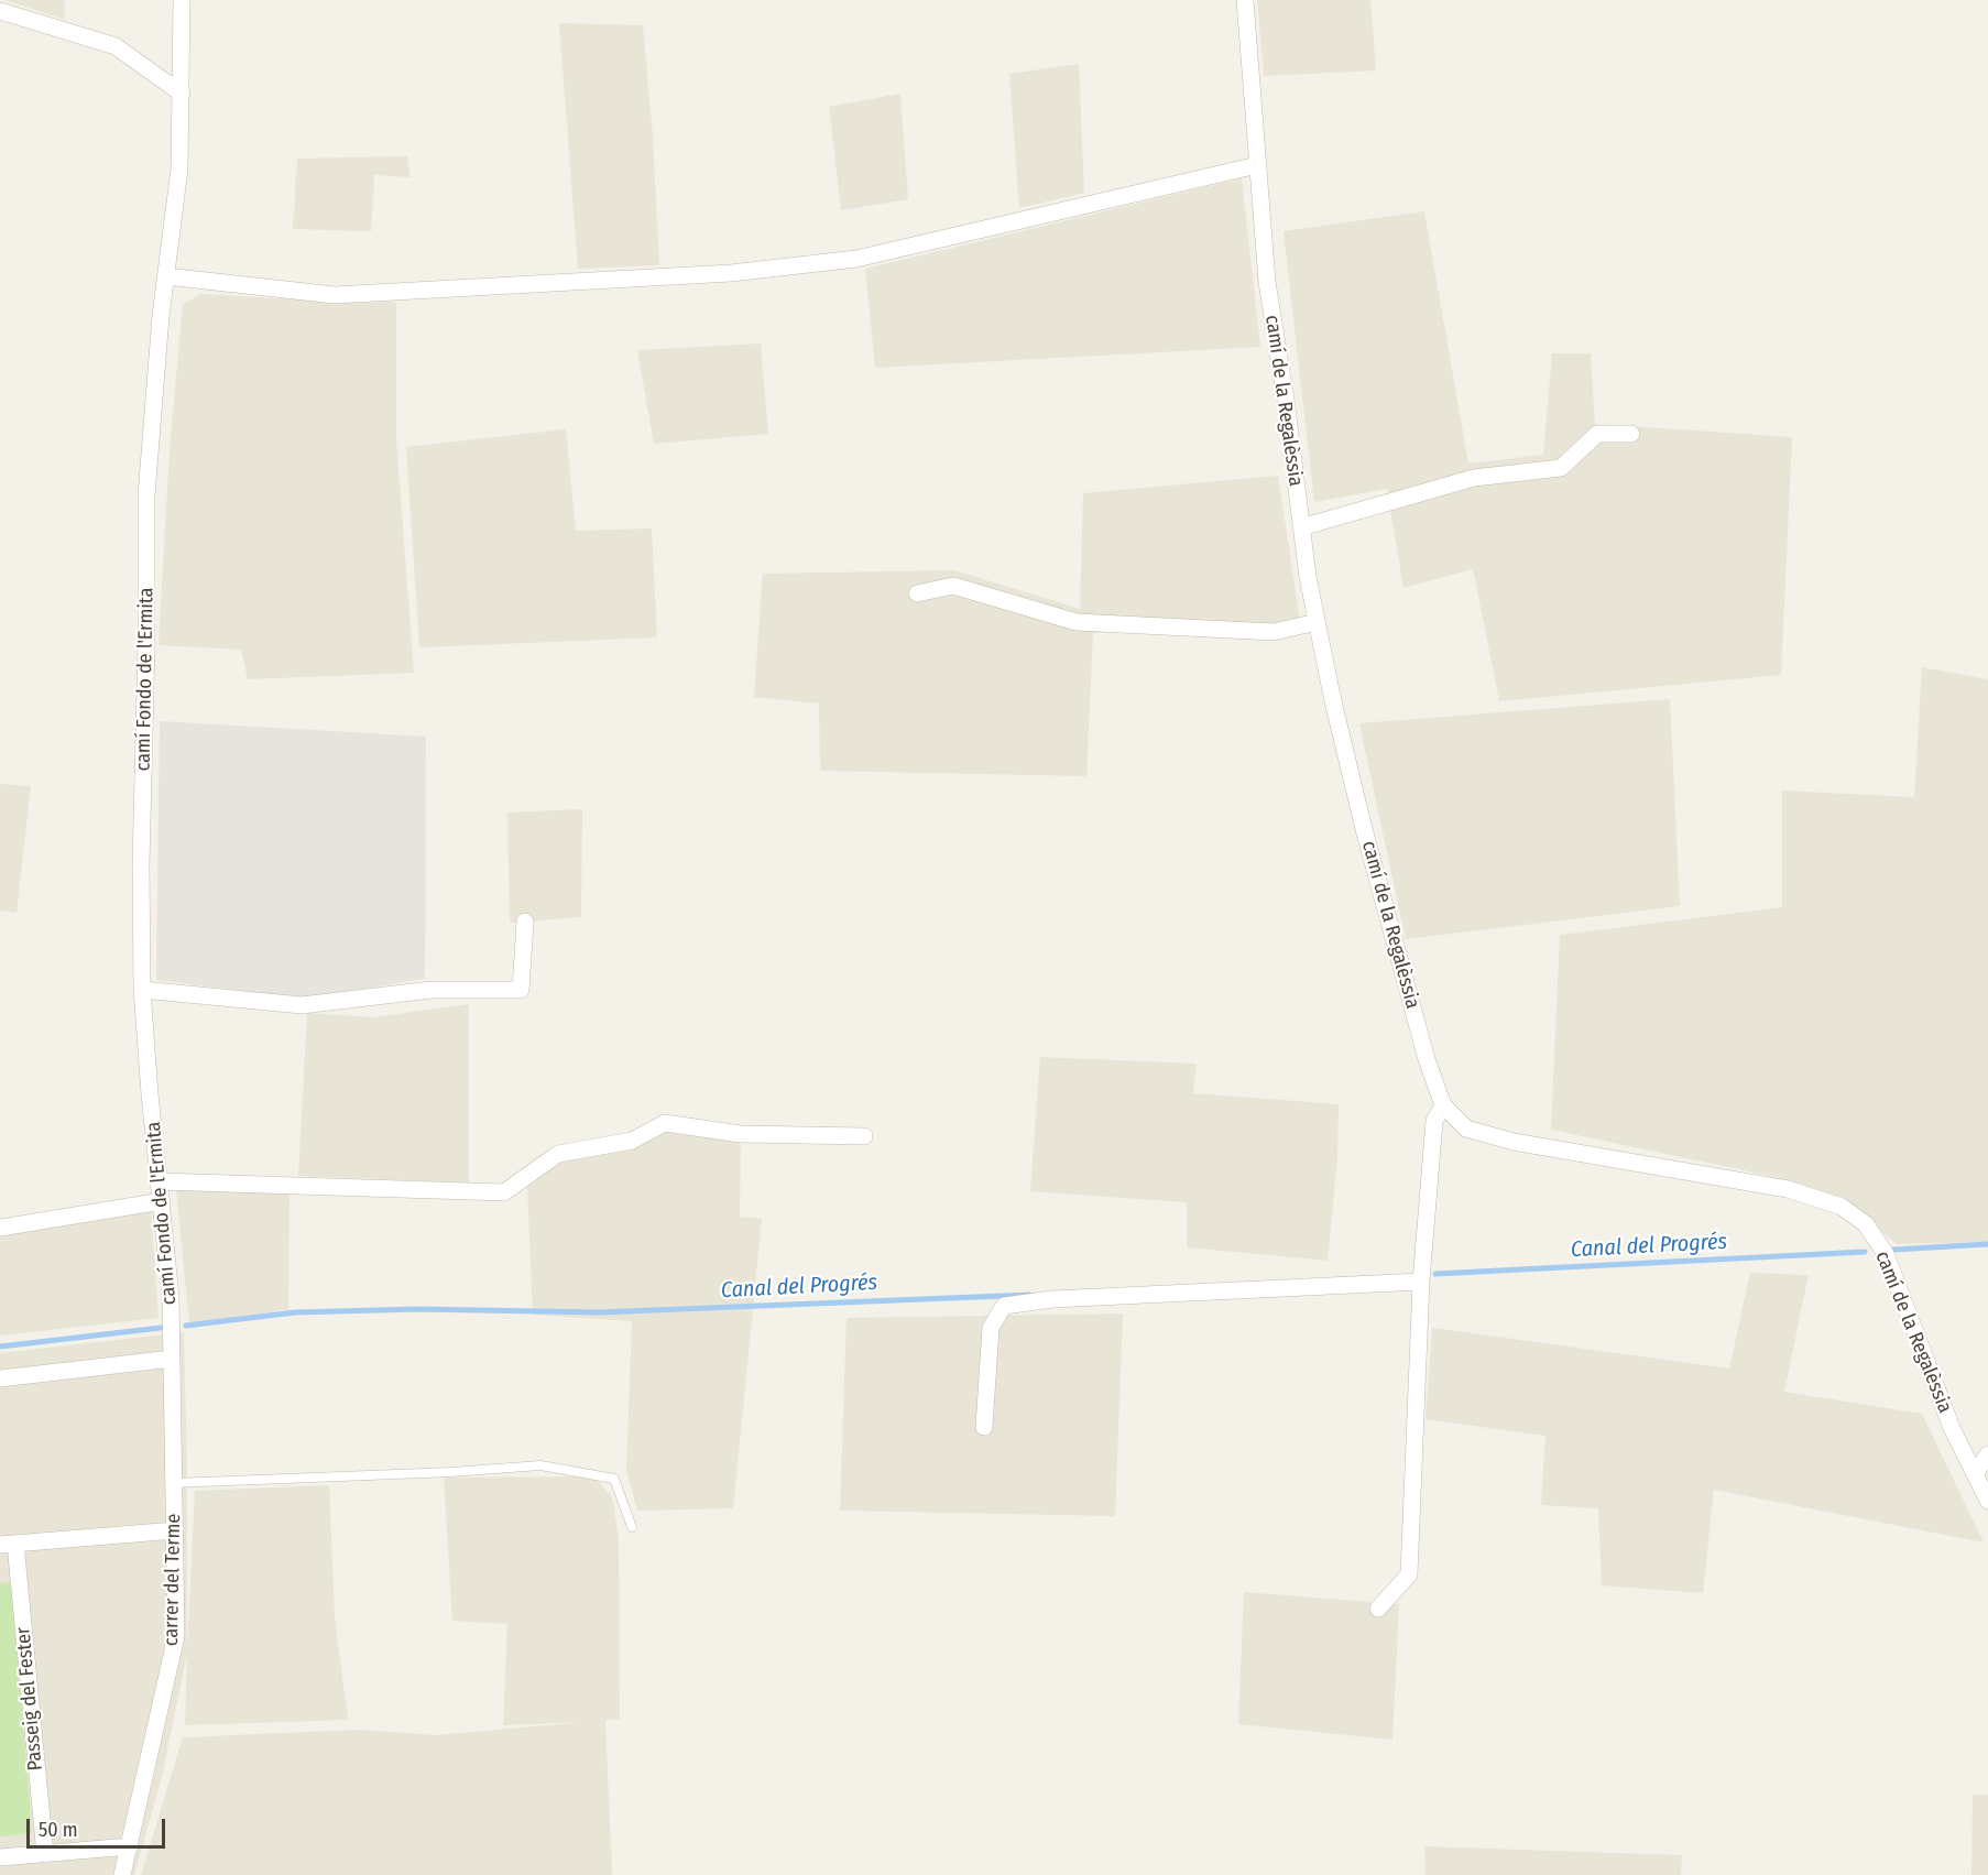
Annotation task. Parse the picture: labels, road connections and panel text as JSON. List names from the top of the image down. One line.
{"streets":{"street":["camí de la Regalèssia","camí Fondo de l'Ermita","carrer del Terme","Passeig del Fester"]},"crossings":[["camí Fondo de l'Ermita","carrer del Terme"]],"water":["Canal del Progrés"],"scale_bar":"50 m"}
